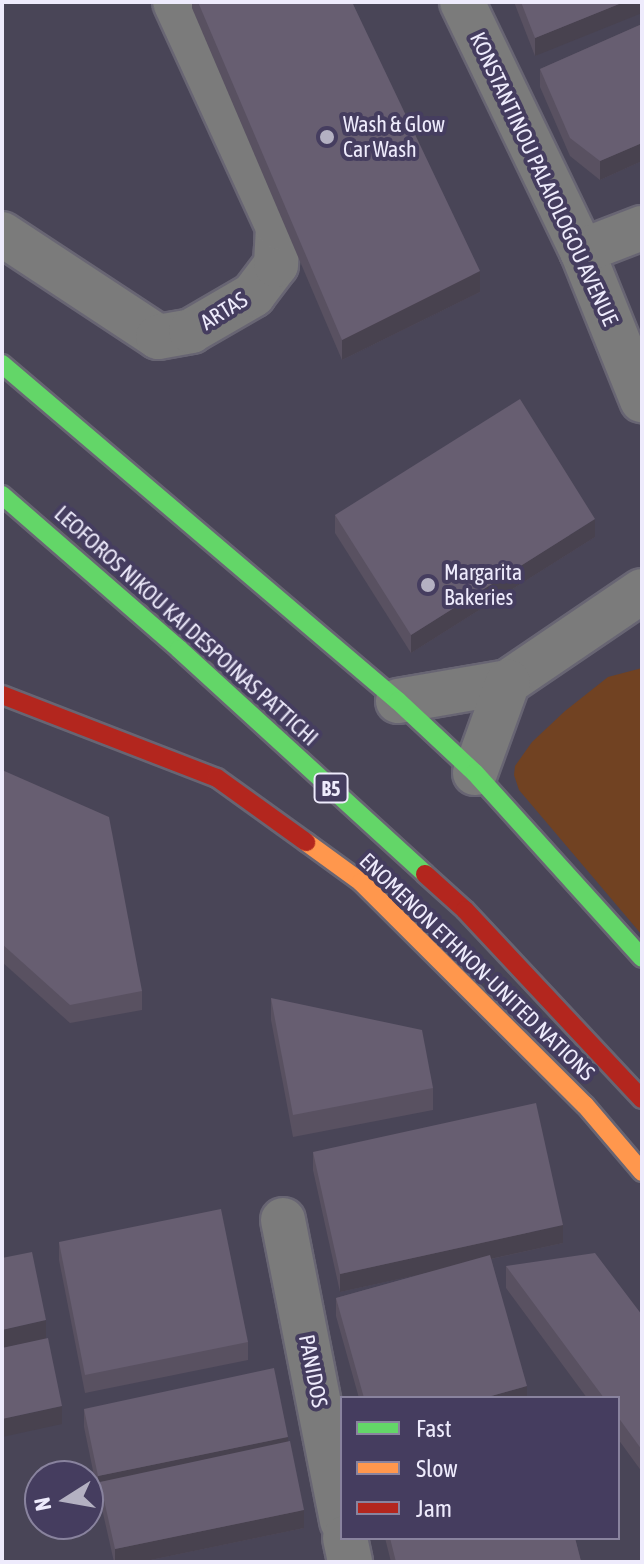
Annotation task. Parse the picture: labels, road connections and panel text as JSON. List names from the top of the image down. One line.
{"streets":{"main road":["LEOFOROS NIKOU KAI DESPOINAS PATTICHI","B5","ENOMENON ETHNON-UNITED NATIONS"],"street":["KONSTANTINOU PALAIOLOGOU AVENUE","ARTAS","PANIDOS"]},"places":["Wash & Glow Car Wash","Margarita Bakeries"],"legend":["Fast","Slow","Jam"],"north":"left"}
